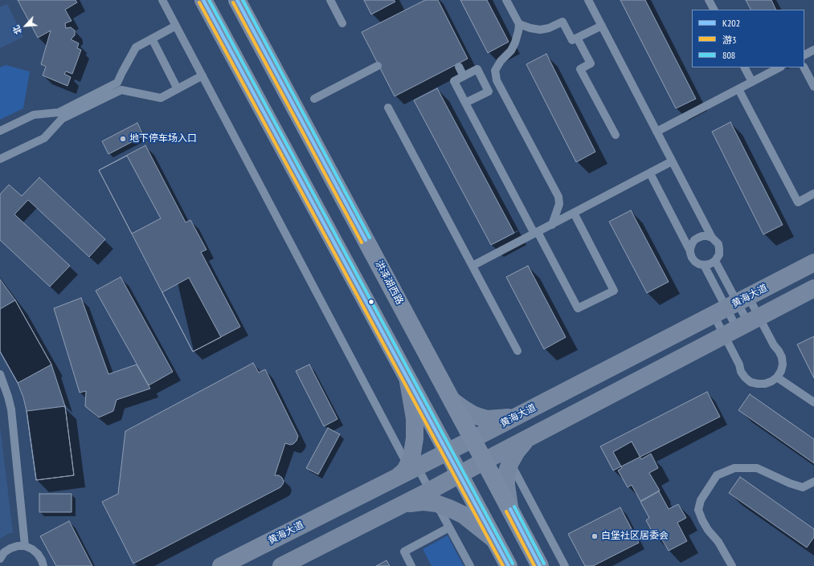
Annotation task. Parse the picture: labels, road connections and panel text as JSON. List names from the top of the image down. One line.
{"streets":{"main road":["洪泽湖西路"],"street":["黄海大道"]},"crossings":[["洪泽湖西路","黄海大道"]],"places":["地下停车场入口","白堡社区居委会"],"lines":["transit line K202","transit line 808","transit line 游3"],"legend":["K202","游3","808"],"north":"bottom left"}
